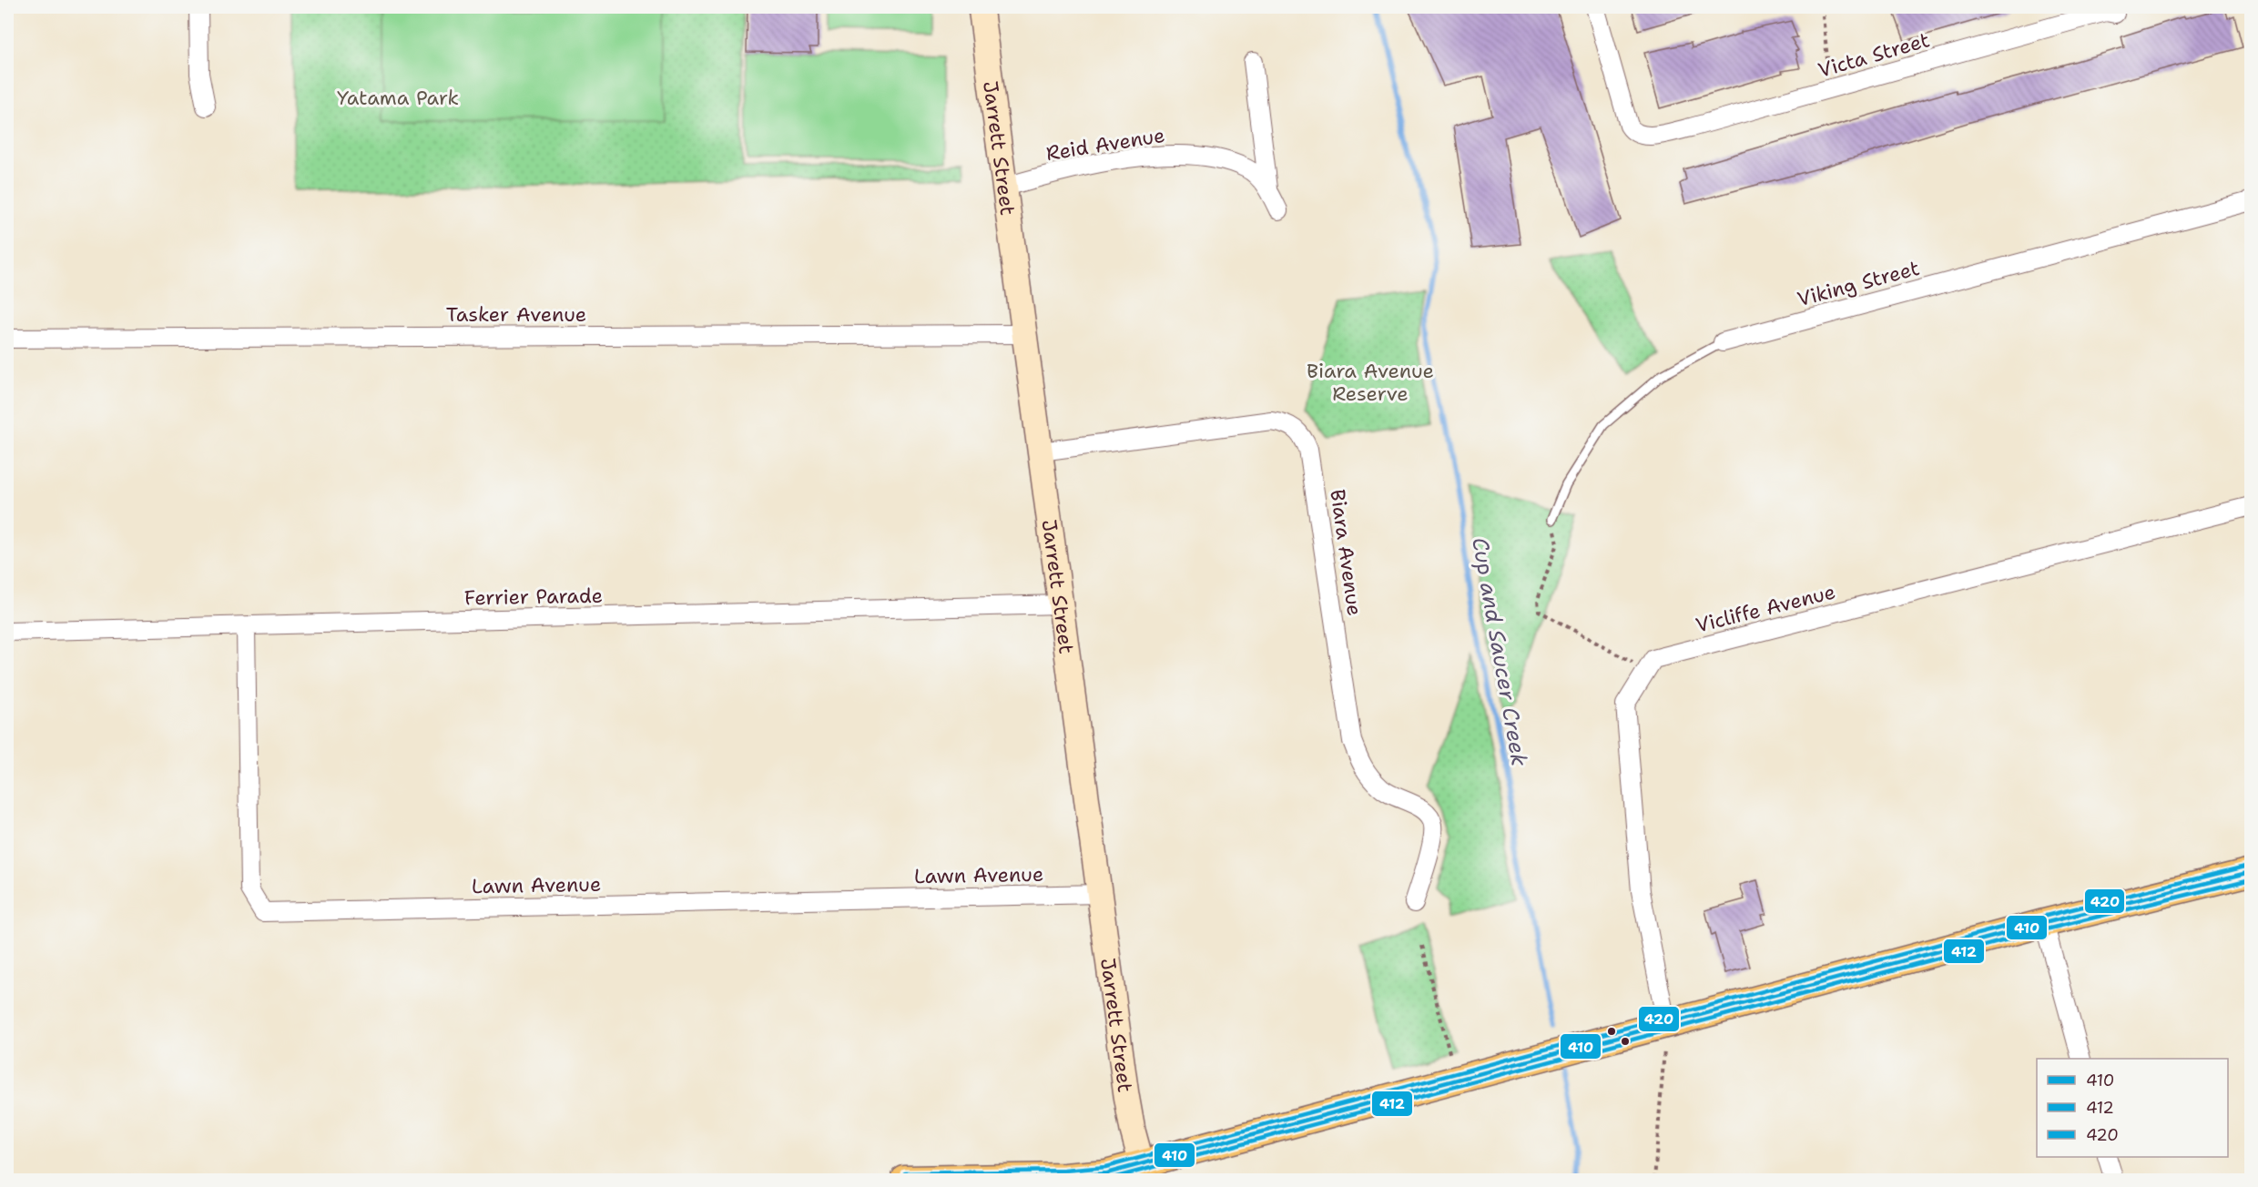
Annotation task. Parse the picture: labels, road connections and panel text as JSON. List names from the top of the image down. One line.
{"streets":{"street":["Victa Street","Reid Avenue","Jarrett Street","Viking Street","Tasker Avenue","Biara Avenue","Ferrier Parade","Vicliffe Avenue","Lawn Avenue"]},"crossings":[["Reid Avenue","Jarrett Street"],["Jarrett Street","Tasker Avenue"],["Jarrett Street","Biara Avenue"],["Jarrett Street","Ferrier Parade"],["Jarrett Street","Lawn Avenue"],["Ferrier Parade","Lawn Avenue"]],"water":["Cup and Saucer Creek"],"parks":["Yatama Park","Biara Avenue Reserve"],"lines":["transit line 420","transit line 410","transit line 412"],"legend":["410","412","420"]}
